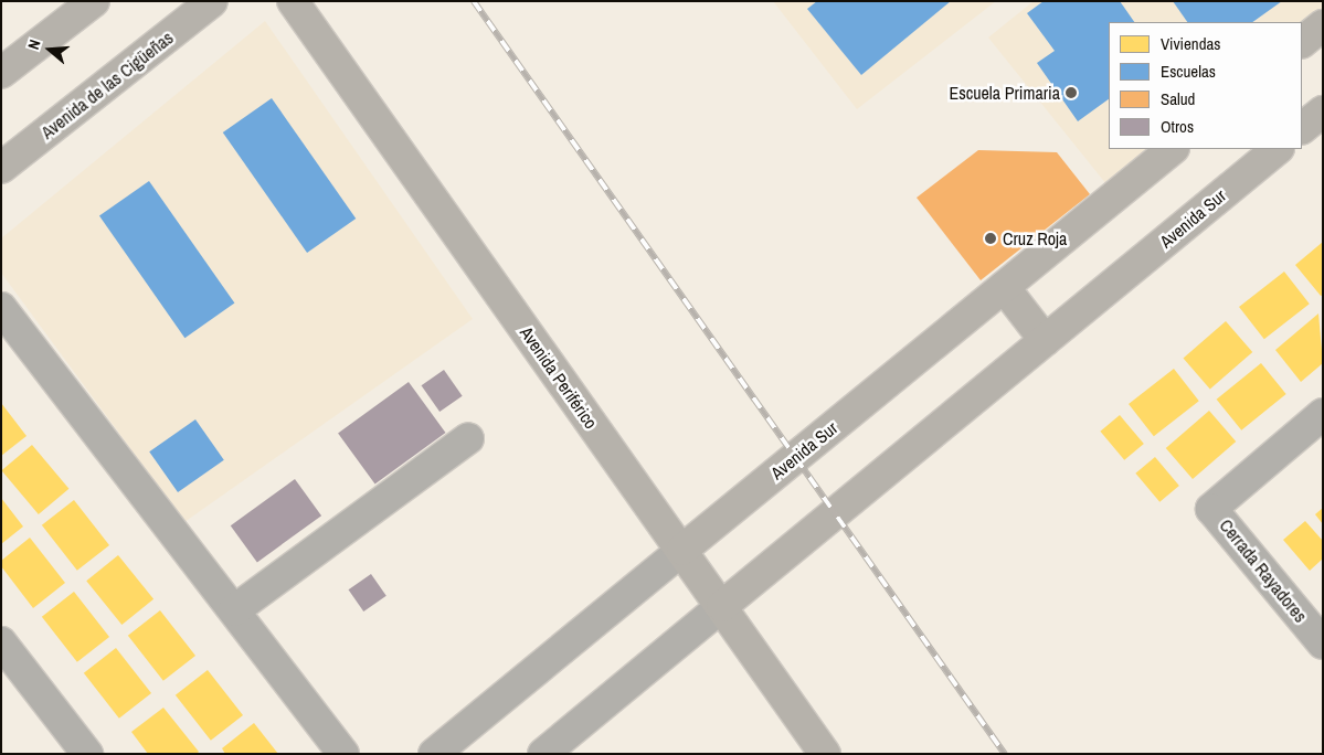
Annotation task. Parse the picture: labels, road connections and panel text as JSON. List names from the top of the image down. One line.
{"streets":{"main road":["Avenida de las Cigüeñas","Avenida Sur","Avenida Periférico"],"street":["Cerrada Rayadores"]},"crossings":[["Avenida Sur","Avenida Periférico"]],"places":["Escuela Primaria","Cruz Roja"],"legend":["Viviendas","Escuelas","Salud","Otros"],"north":"left"}
